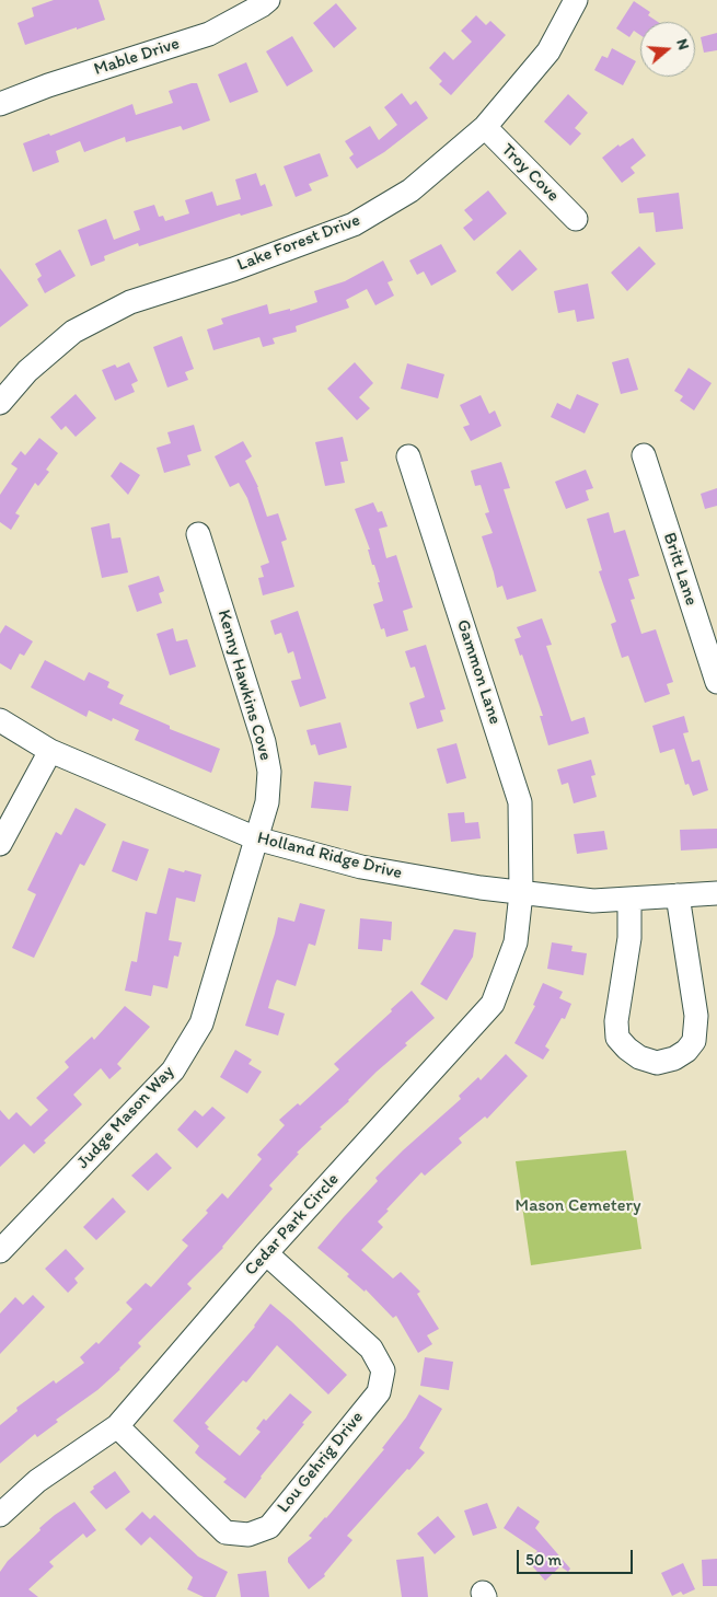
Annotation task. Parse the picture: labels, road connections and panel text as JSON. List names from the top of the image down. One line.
{"streets":{"street":["Mable Drive","Troy Cove","Lake Forest Drive","Britt Lane","Gammon Lane","Kenny Hawkins Cove","Holland Ridge Drive","Judge Mason Way","Cedar Park Circle","Lou Gehrig Drive"]},"crossings":[["Troy Cove","Lake Forest Drive"],["Gammon Lane","Holland Ridge Drive"],["Gammon Lane","Cedar Park Circle"],["Kenny Hawkins Cove","Holland Ridge Drive"],["Kenny Hawkins Cove","Judge Mason Way"],["Holland Ridge Drive","Judge Mason Way"],["Holland Ridge Drive","Cedar Park Circle"],["Cedar Park Circle","Lou Gehrig Drive"]],"parks":["Mason Cemetery"],"scale_bar":"50 m","north":"right"}
